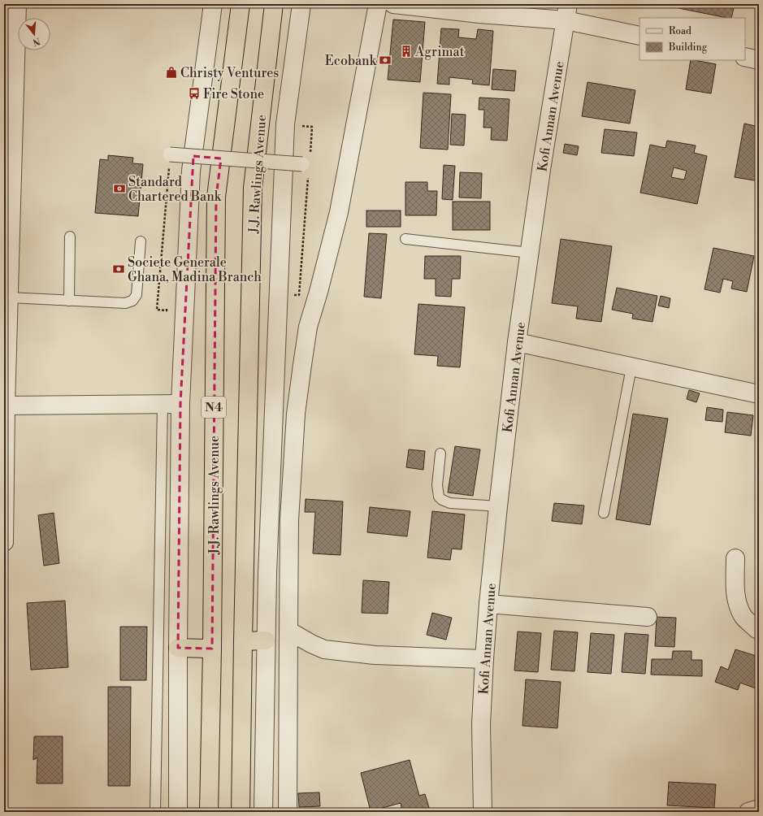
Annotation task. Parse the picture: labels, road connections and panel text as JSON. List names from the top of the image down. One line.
{"streets":{"highway":["J.J. Rawlings Avenue","N4"],"street":["Kofi Annan Avenue"]},"places":{"building":["Agrimat"],"bank":["Ecobank","Standard Chartered Bank","Societe Generale Ghana, Madina Branch"],"shop":["Christy Ventures"],"bus stop":["Fire Stone"]},"legend":["Road","Building"],"north":"bottom"}
